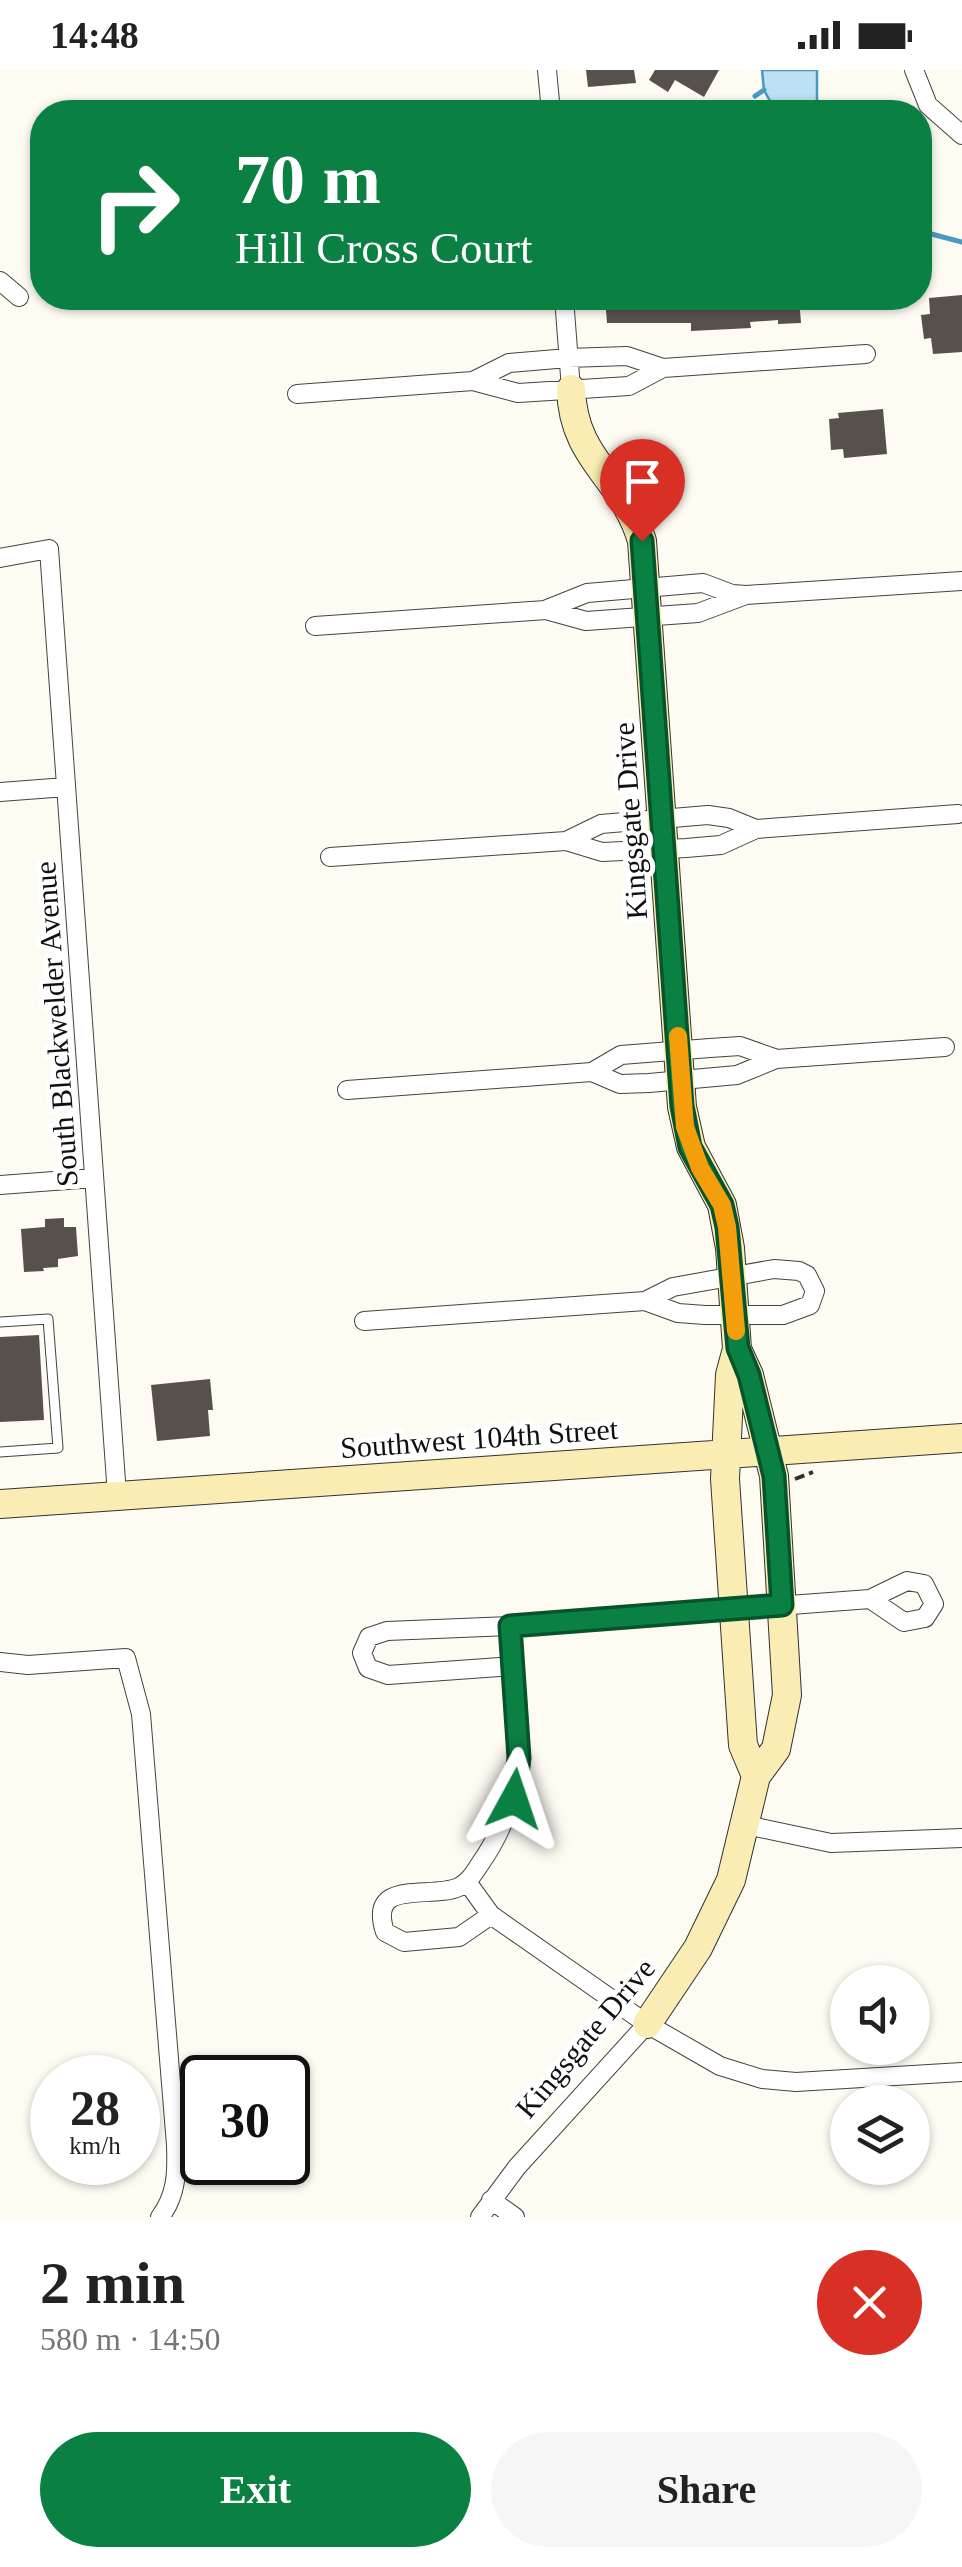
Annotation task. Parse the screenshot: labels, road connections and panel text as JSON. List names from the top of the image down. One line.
{"streets":{"street":["Kingsgate Drive","South Blackwelder Avenue","Southwest 104th Street"]},"crossings":[["Kingsgate Drive","Southwest 104th Street"],["South Blackwelder Avenue","Southwest 104th Street"]],"page":{"status":"14:48","turn":["70 m","Hill Cross Court"],"speed":"28 km/h","limit":"30","heading":["2 min","580 m · 14:50"],"buttons":["Exit","Share"]}}
